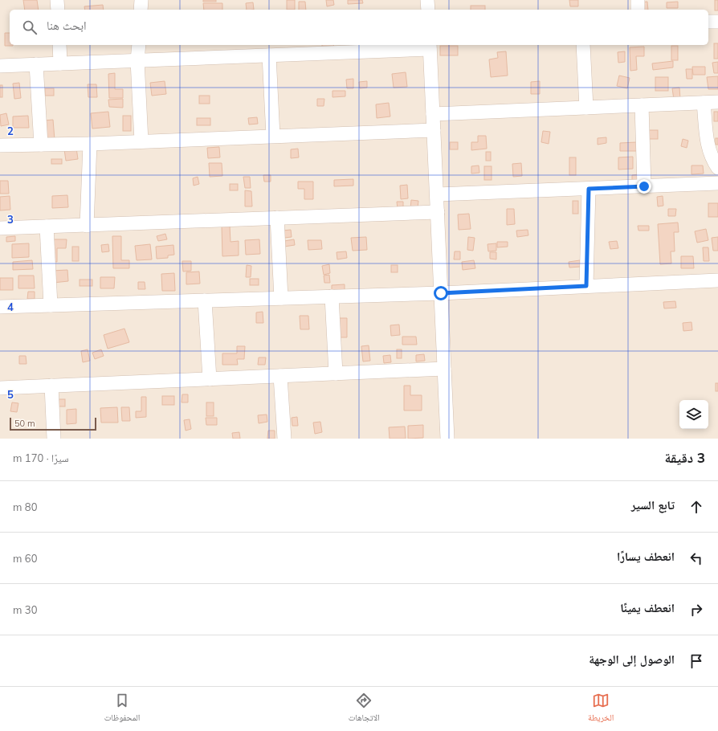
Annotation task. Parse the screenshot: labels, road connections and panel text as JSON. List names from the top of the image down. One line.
{"scale_bar":"50 m","page":{"search":"ابحث هنا","scale":"50 m","heading":["3 دقيقة","سيرًا · 170 m"],"list":[["تابع السير","80 m"],["انعطف يسارًا","60 m"],["انعطف يمينًا","30 m"],"الوصول إلى الوجهة"],"nav":["الخريطة","الاتجاهات","المحفوظات"]},"grid":{"rows":["2","3","4","5"]}}
